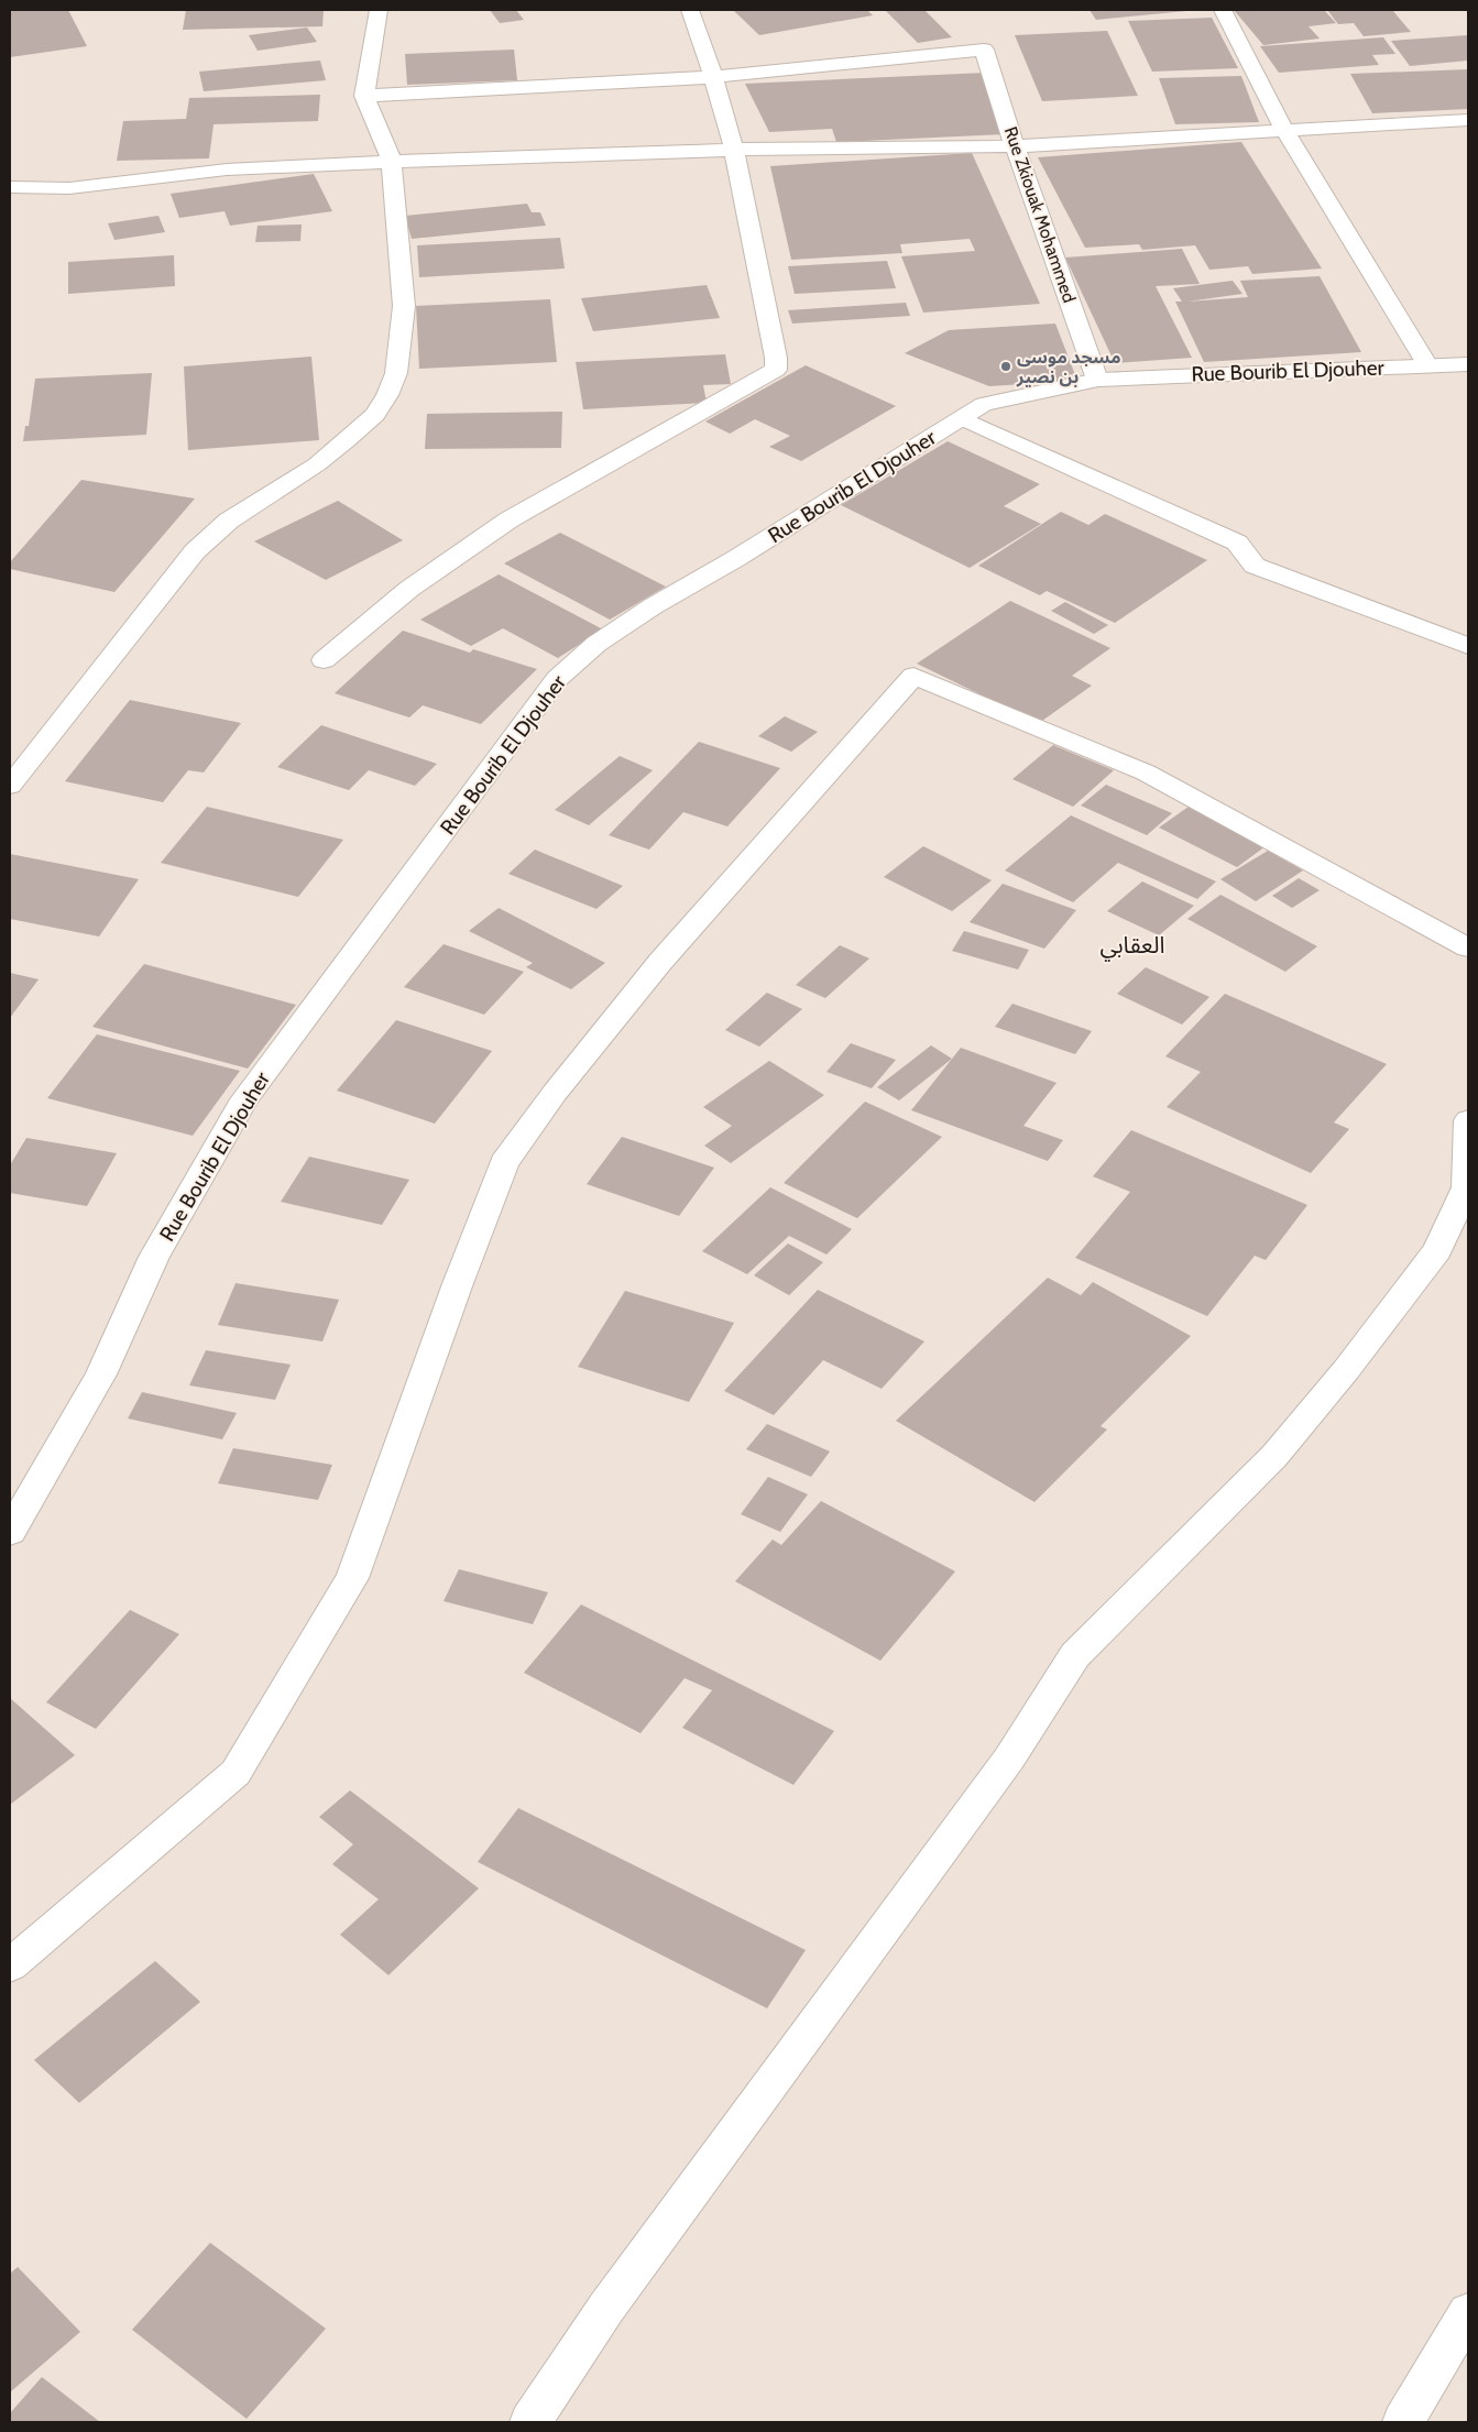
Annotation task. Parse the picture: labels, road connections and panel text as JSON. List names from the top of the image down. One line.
{"streets":{"street":["Rue Zkiouak Mohammed","Rue Bourib El Djouher"]},"crossings":[["Rue Zkiouak Mohammed","Rue Bourib El Djouher"]],"districts":["العقابي"],"places":["مسجد موسى بن نصير"]}
